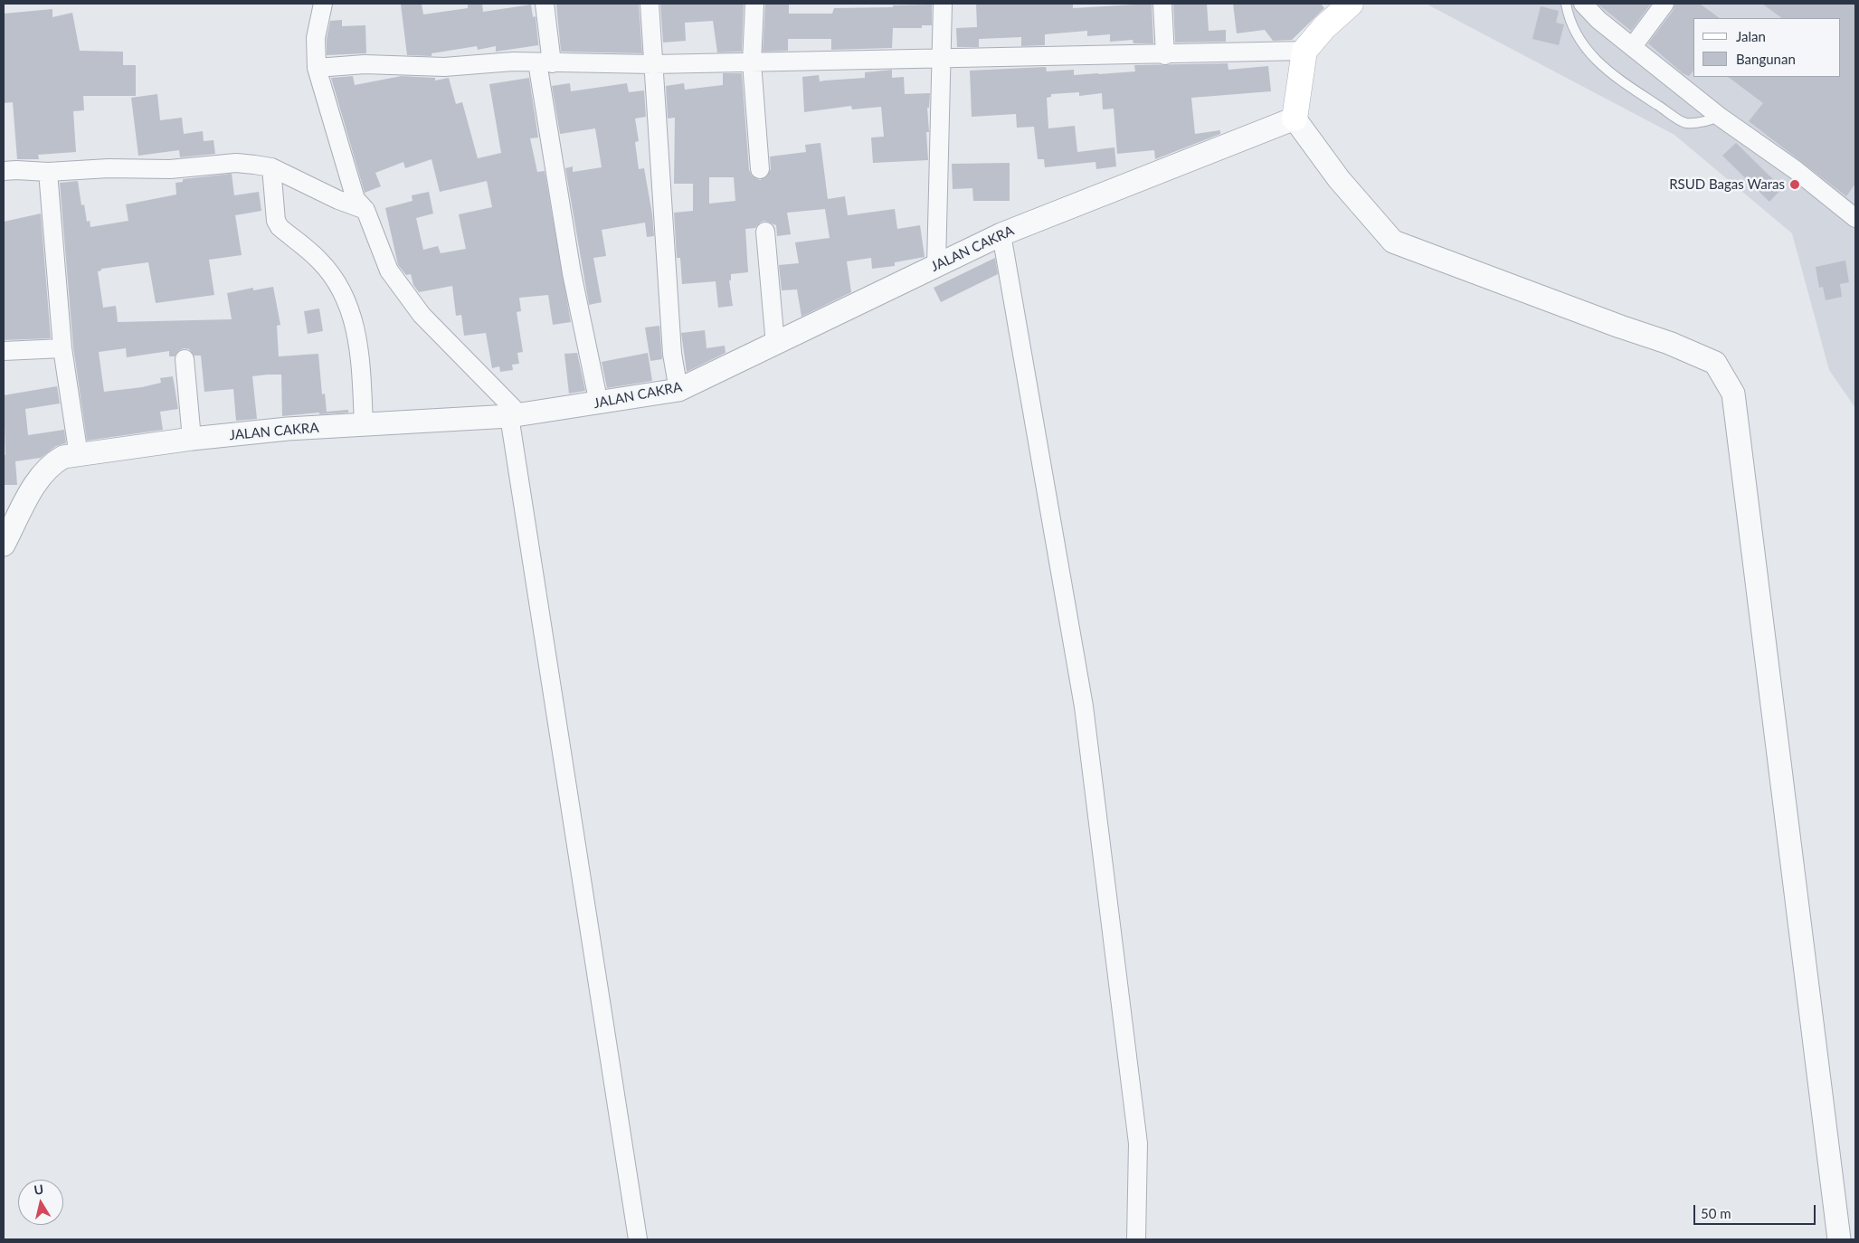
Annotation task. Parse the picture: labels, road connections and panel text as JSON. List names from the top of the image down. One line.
{"streets":{"street":["JALAN CAKRA"]},"places":["RSUD Bagas Waras"],"legend":["Jalan","Bangunan"],"scale_bar":"50 m","north":"top"}
